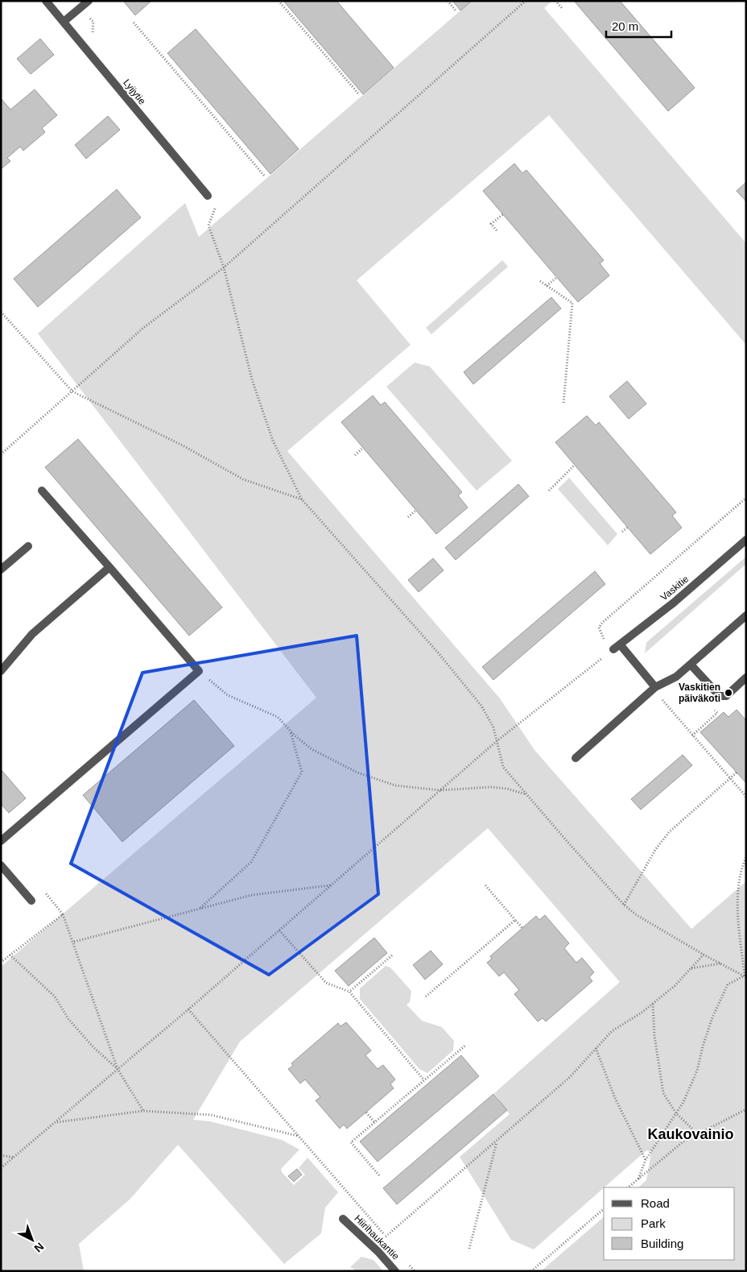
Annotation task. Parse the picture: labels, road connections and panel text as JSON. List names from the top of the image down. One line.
{"streets":{"street":["Lyijytie","Vaskitie","Hiirihaukantie"]},"districts":["Kaukovainio"],"places":["Vaskitien päiväkoti"],"legend":["Road","Park","Building"],"scale_bar":"20 m","north":"bottom right"}
